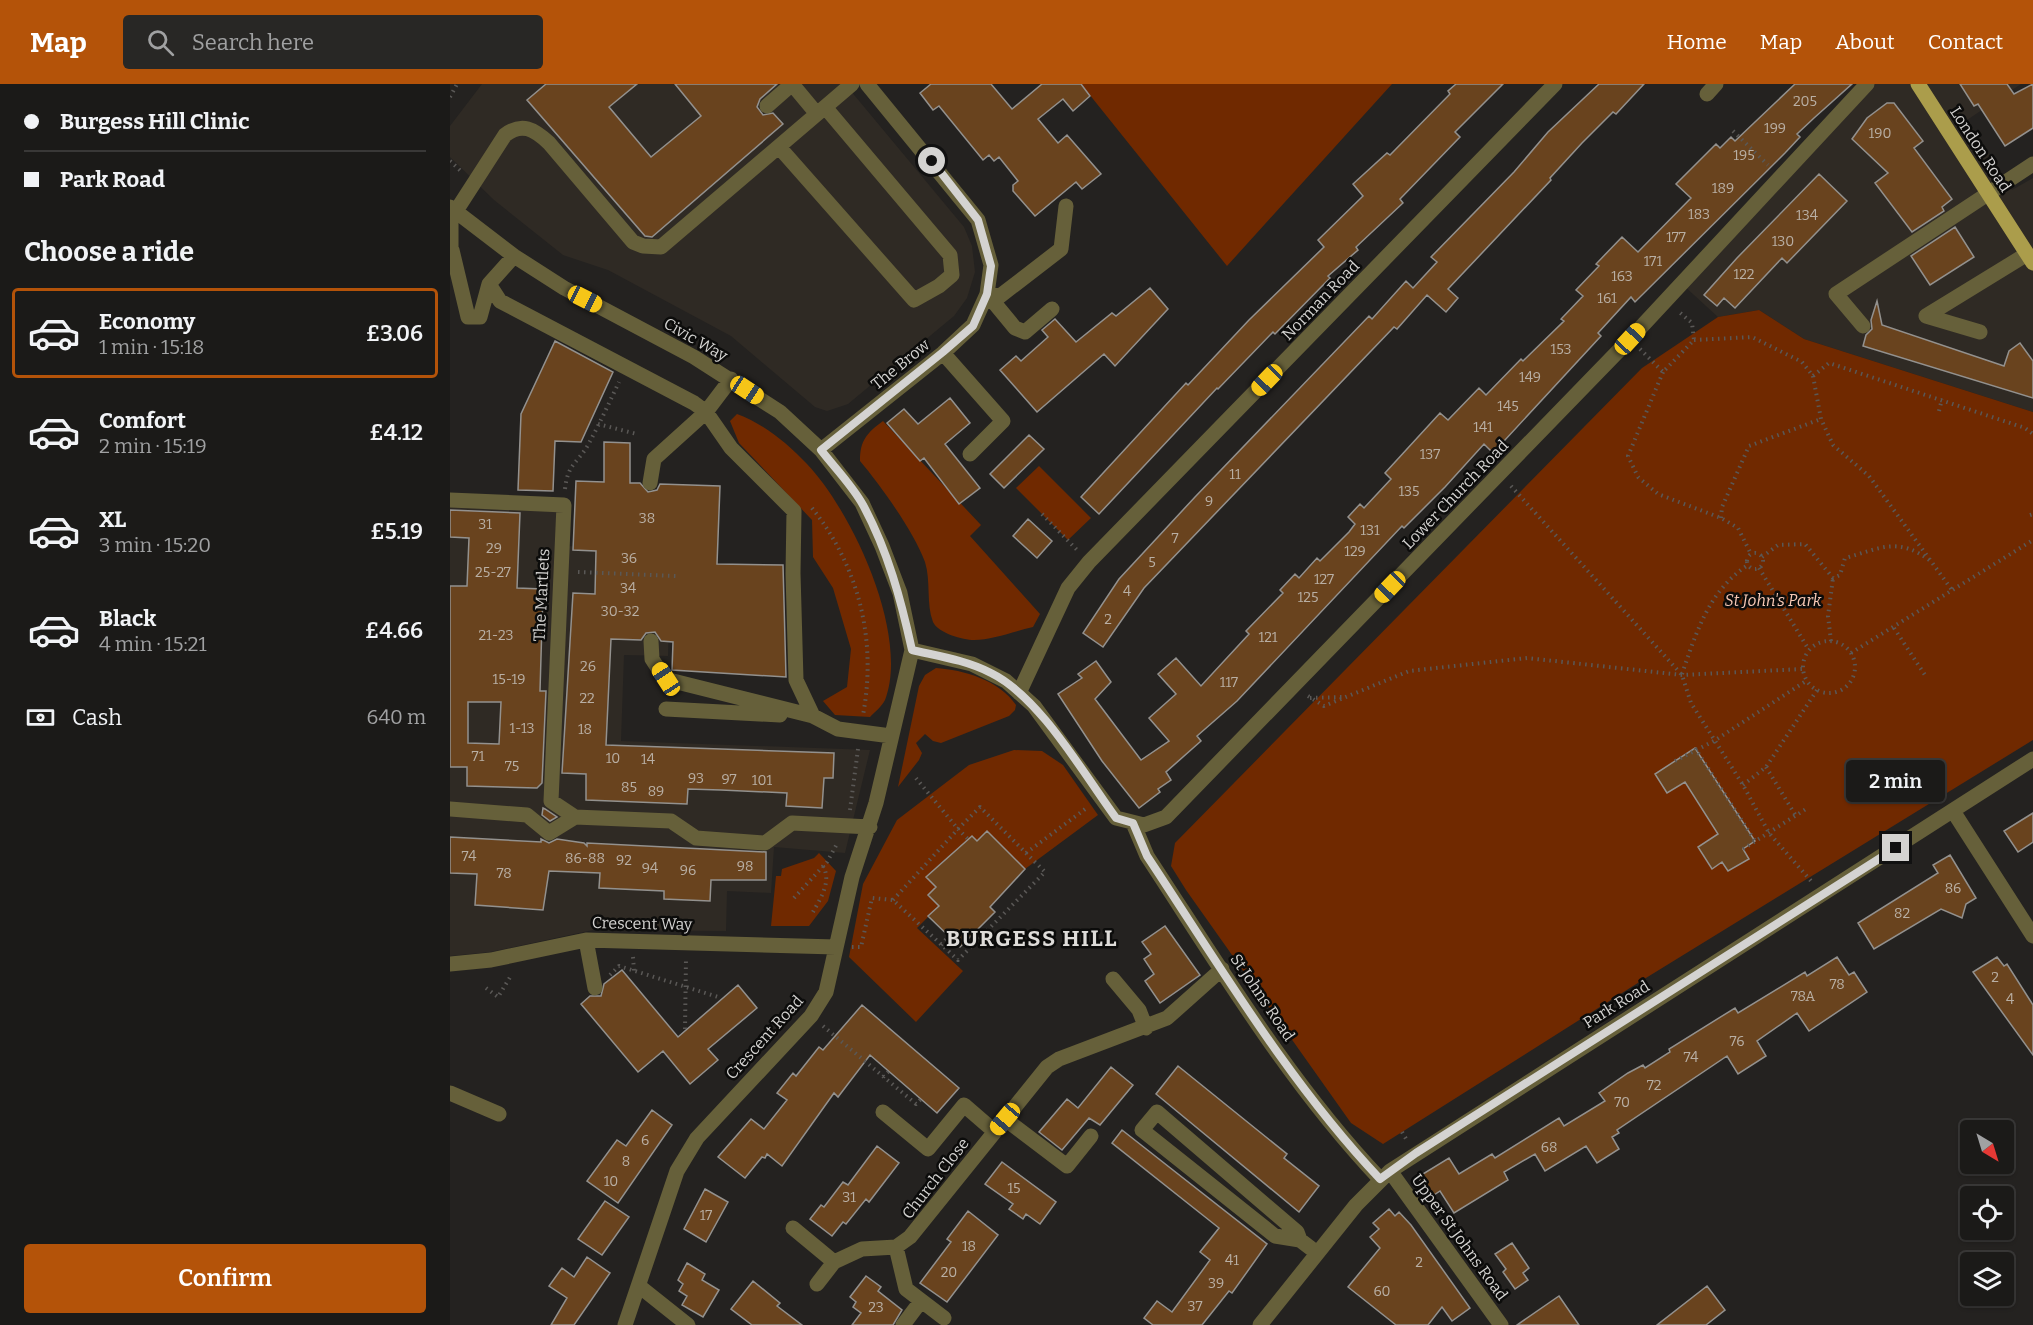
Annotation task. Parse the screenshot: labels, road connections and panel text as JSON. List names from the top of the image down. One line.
{"streets":{"main road":["London Road"],"street":["Norman Road","Civic Way","The Brow","Lower Church Road","The Martlets","Crescent Way","St Johns Road","Park Road","Crescent Road","Church Close","Upper St Johns Road"]},"crossings":[["Civic Way","The Brow"],["Civic Way","Crescent Road"],["Lower Church Road","St Johns Road"],["Crescent Way","Crescent Road"],["St Johns Road","Park Road"],["St Johns Road","Church Close"],["St Johns Road","Upper St Johns Road"],["Park Road","Upper St Johns Road"]],"districts":["BURGESS HILL"],"parks":["St John's Park"],"house_numbers":["205","199","190","195","189","183","134","177","130","171","122","163","161","153","149","145","141","137","11","135","9","38","31","131","7","29","129","36","5","25-27","127","34","4","125","30-32","2","21-23","121","26","15-19","117","22","1-13","18","71","10","14","75","93","97","101","85","89","74","86-88","92","98","94","96","78","86","82","2","78","78A","4","76","74","72","70","6","68","8","10","15","31","17","18","41","2","20","39","60","37","23"],"north":"bottom right","page":{"header":"Map","search":"Search here","nav":["Home","Map","About","Contact"],"banner":["Burgess Hill Clinic","Park Road"],"heading":"Choose a ride","list":[{"name":"Economy","note":"1 min · 15:18","value":"£3.06"},{"name":"Comfort","note":"2 min · 15:19","value":"£4.12"},{"name":"XL","note":"3 min · 15:20","value":"£5.19"},{"name":"Black","note":"4 min · 15:21","value":"£4.66"}],"pay":["Cash","640 m"],"bubble":"2 min","buttons":"Confirm"}}
